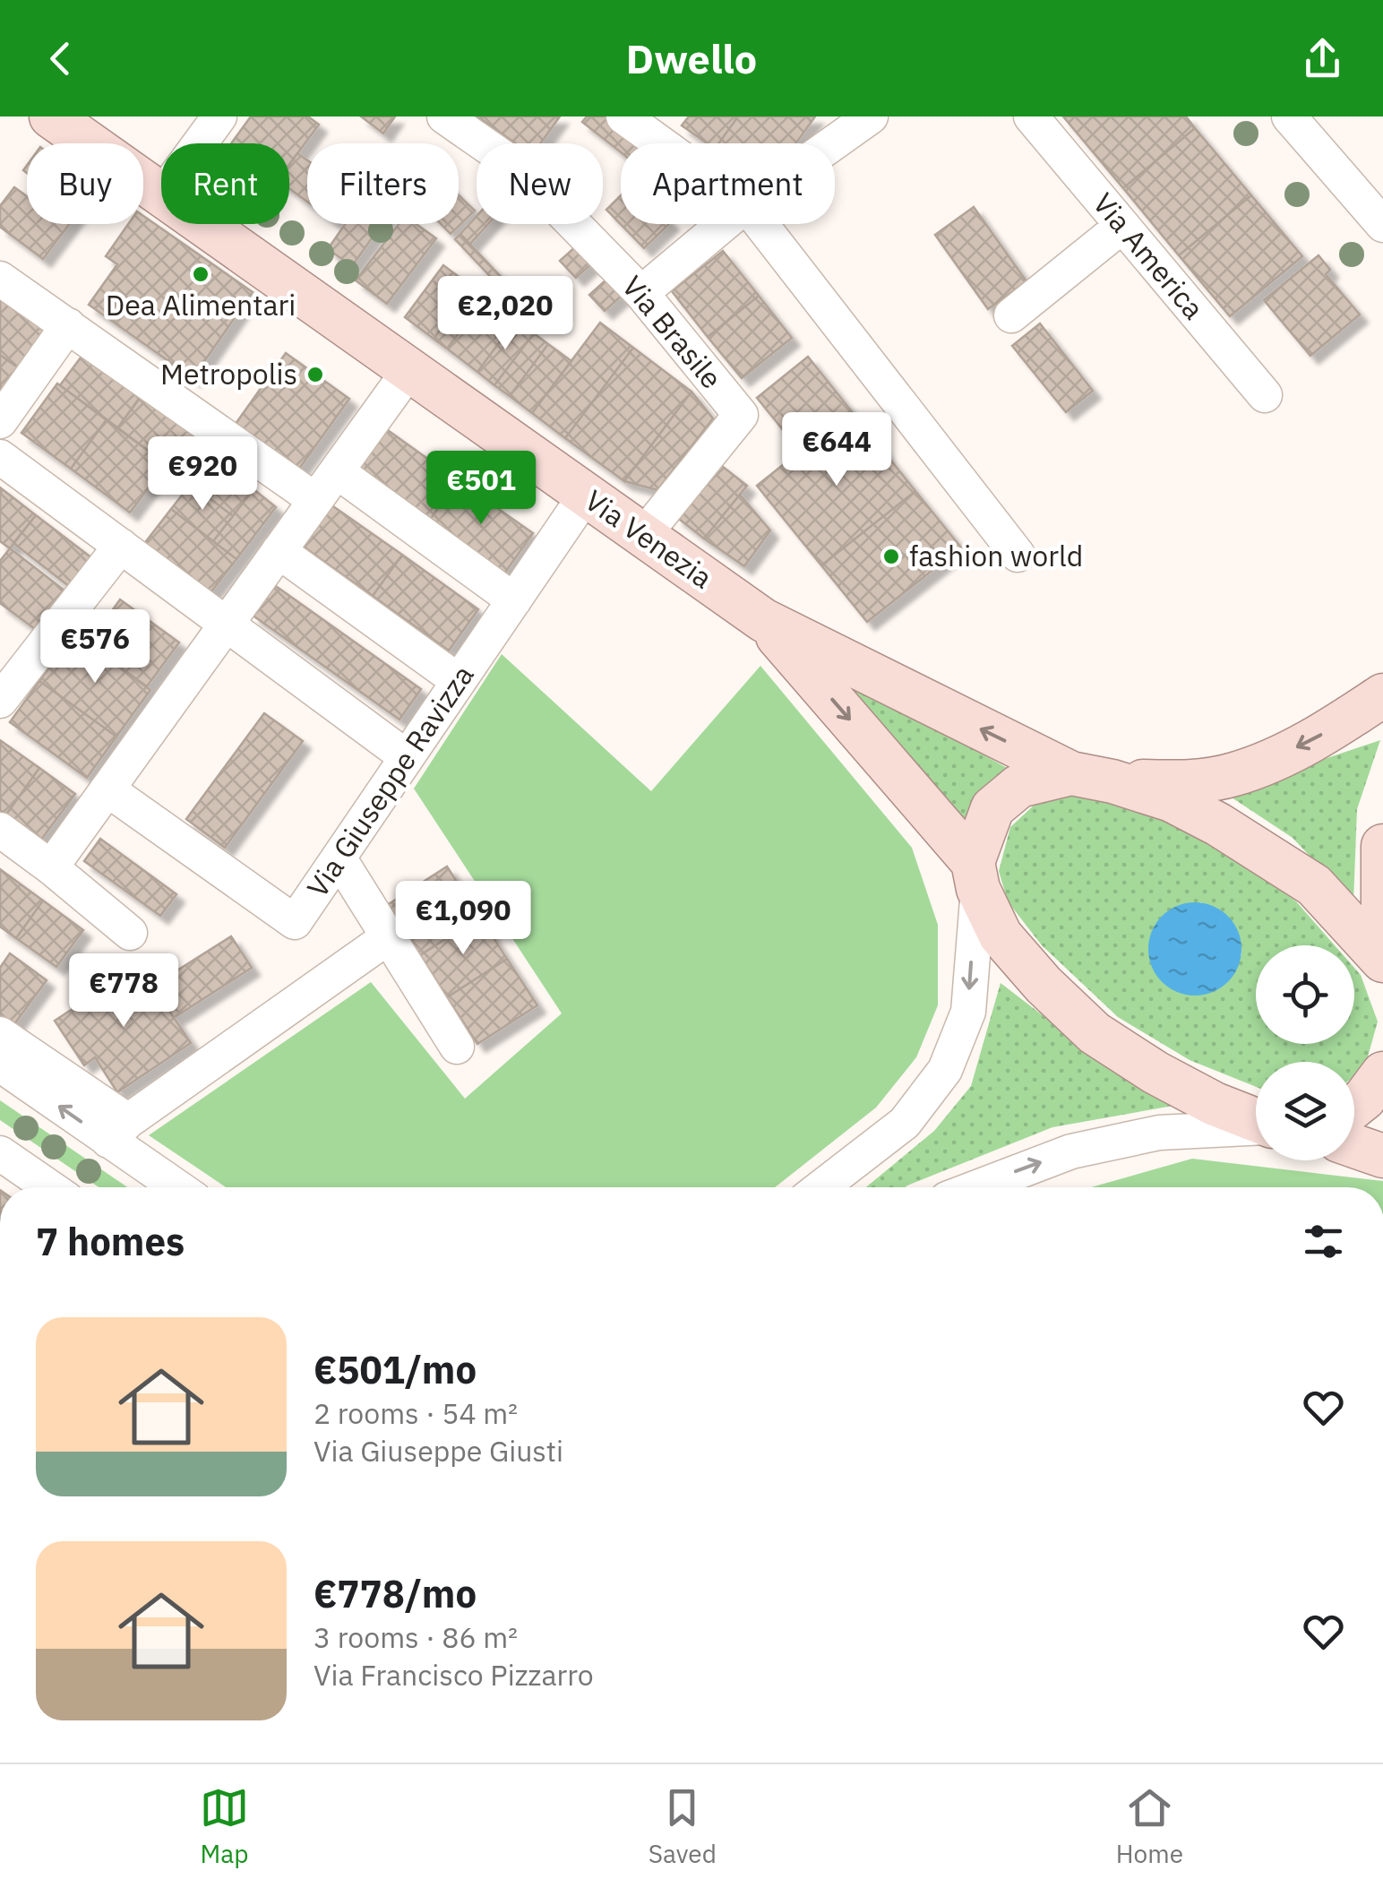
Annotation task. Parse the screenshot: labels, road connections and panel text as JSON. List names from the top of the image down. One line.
{"streets":{"main road":["Via Venezia"],"street":["Via America","Via Brasile","Via Giuseppe Ravizza"]},"crossings":[["Via Brasile","Via Venezia"],["Via Venezia","Via Giuseppe Ravizza"]],"places":["Dea Alimentari","Metropolis","fashion world"],"page":{"header":"Dwello","chip":["Buy","Rent","Filters","New","Apartment"],"price":["€2,020","€644","€920","€501","€576","€1,090","€778"],"heading":"7 homes","list":[{"name":"€501/mo","note":"2 rooms · 54 m² · Via Giuseppe Giusti"},{"name":"€778/mo","note":"3 rooms · 86 m² · Via Francisco Pizzarro"}],"tabs":["Map","Saved","Home"]}}
